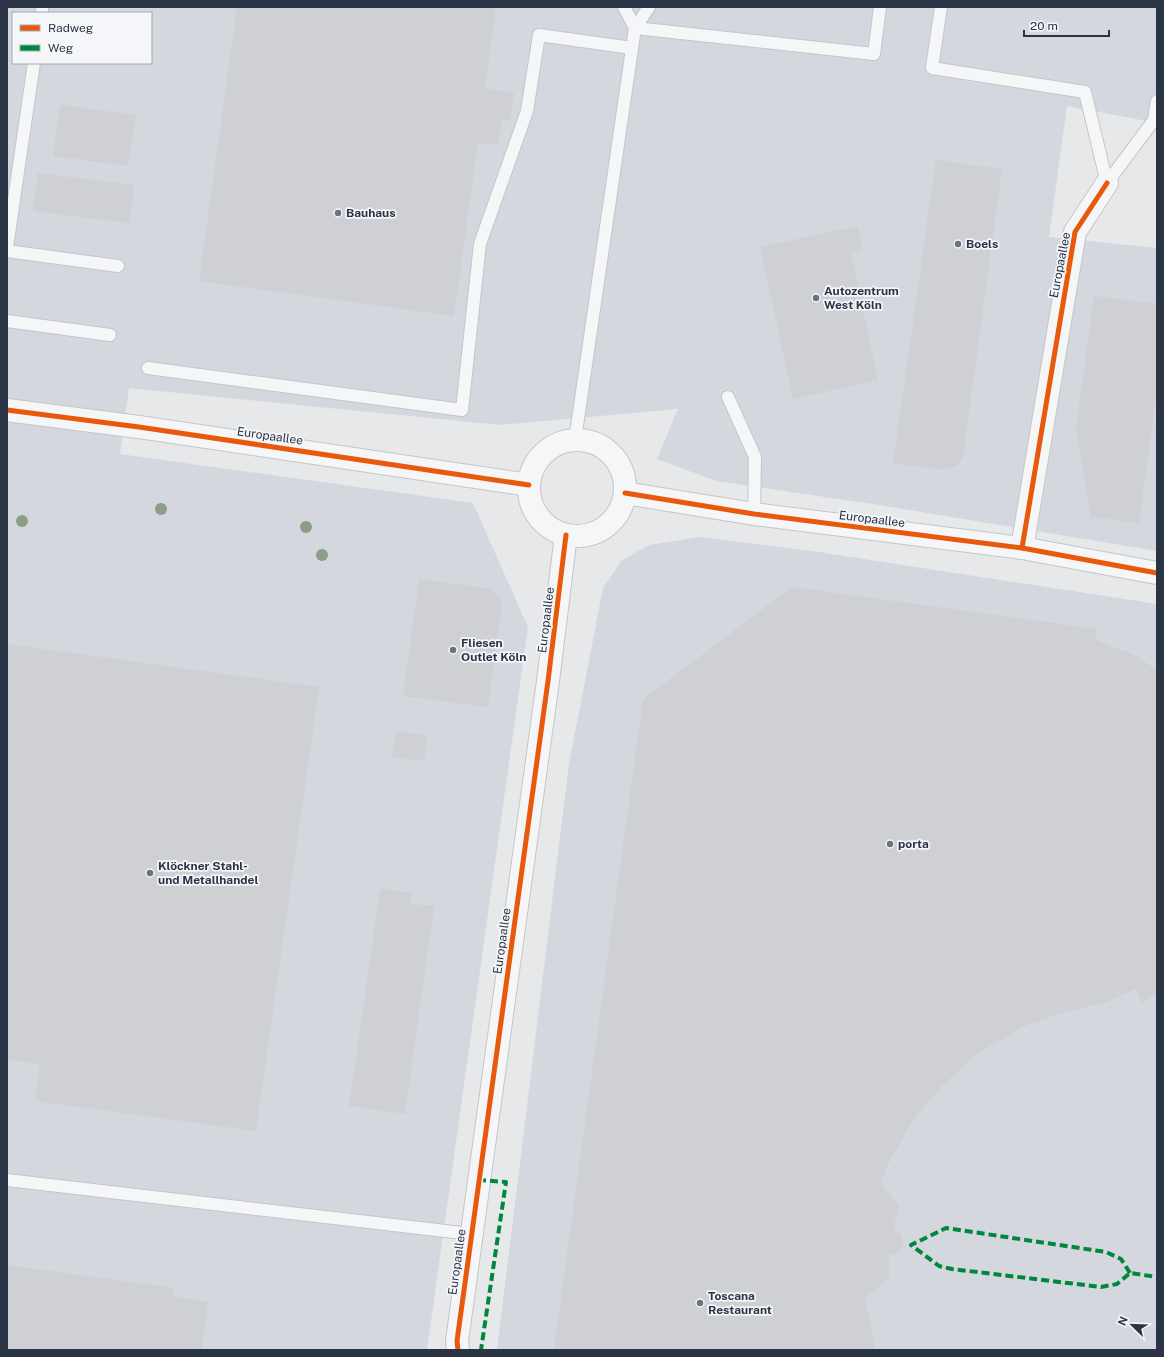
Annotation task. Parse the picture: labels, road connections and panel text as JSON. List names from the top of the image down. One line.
{"streets":{"street":["Europaallee"]},"places":["Bauhaus","Boels","Autozentrum West Köln","Fliesen Outlet Köln","porta","Klöckner Stahl- und Metallhandel","Toscana Restaurant"],"legend":["Radweg","Weg"],"scale_bar":"20 m","north":"top left"}
